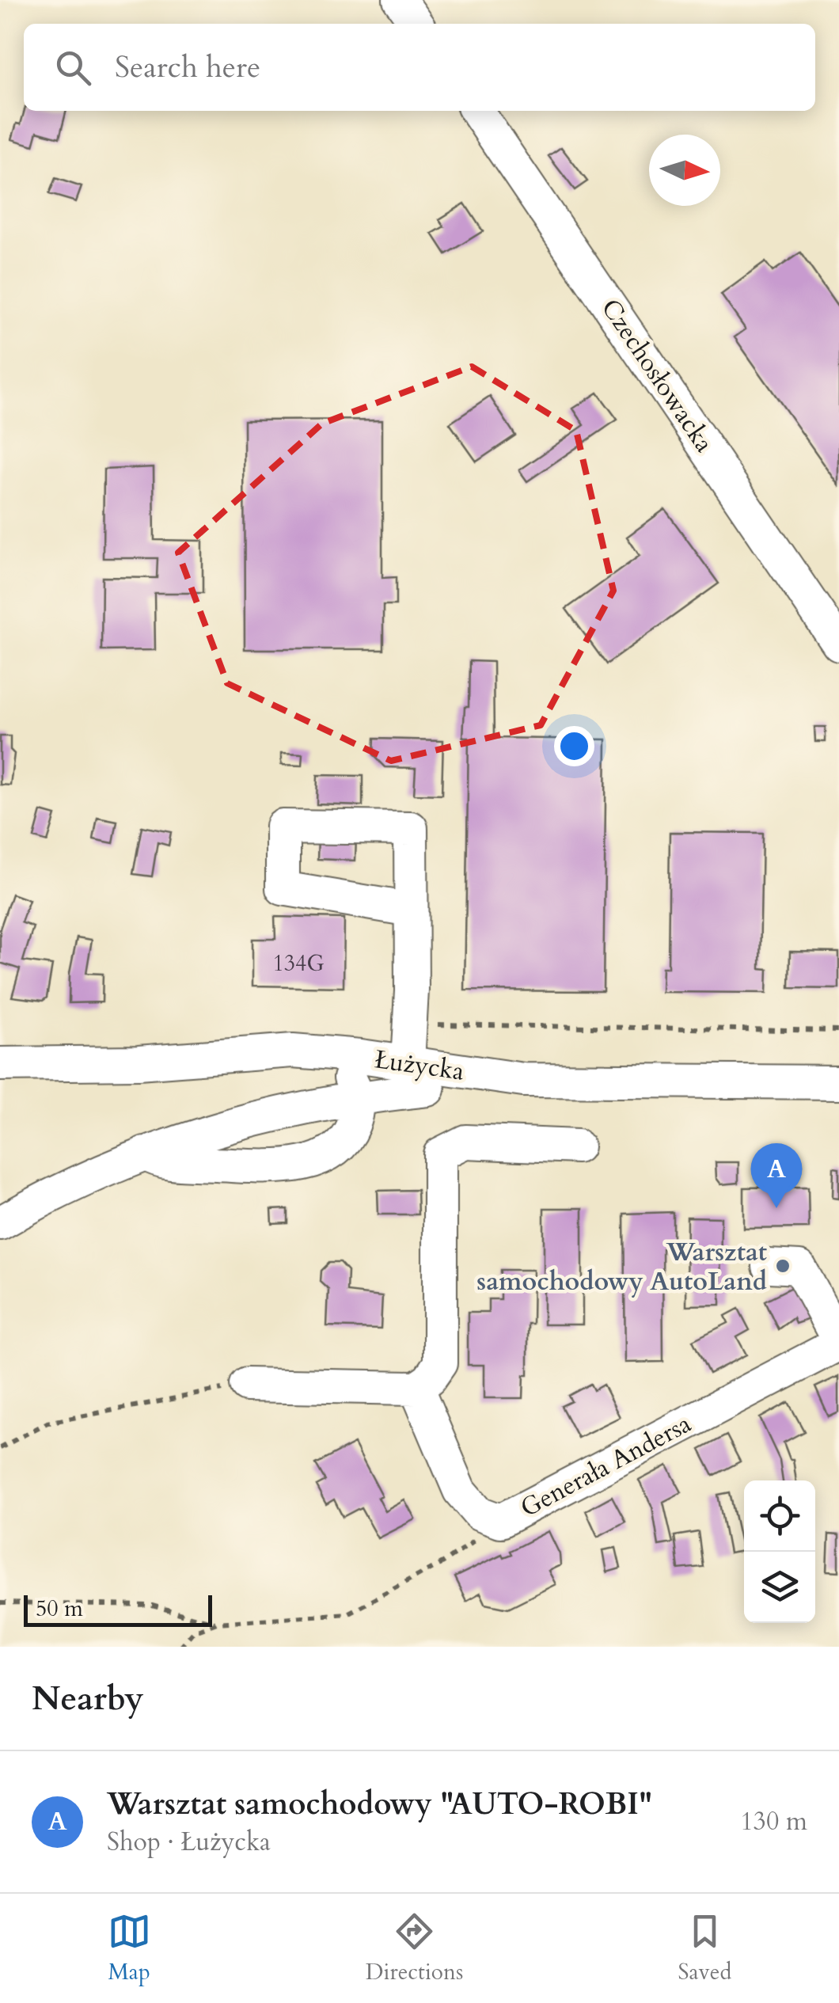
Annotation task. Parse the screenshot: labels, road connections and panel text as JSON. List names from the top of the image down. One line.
{"streets":{"street":["Czechosłowacka","Łużycka","Generała Andersa"]},"places":["Warsztat samochodowy AutoLand"],"house_numbers":["134G"],"scale_bar":"50 m","north":"right","page":{"search":"Search here","pins":"A","scale":"50 m","heading":"Nearby","list":[{"mark":"A","name":"Warsztat samochodowy \"AUTO-ROBI\"","note":"Shop · Łużycka","value":"130 m"}],"nav":["Map","Directions","Saved"]}}
